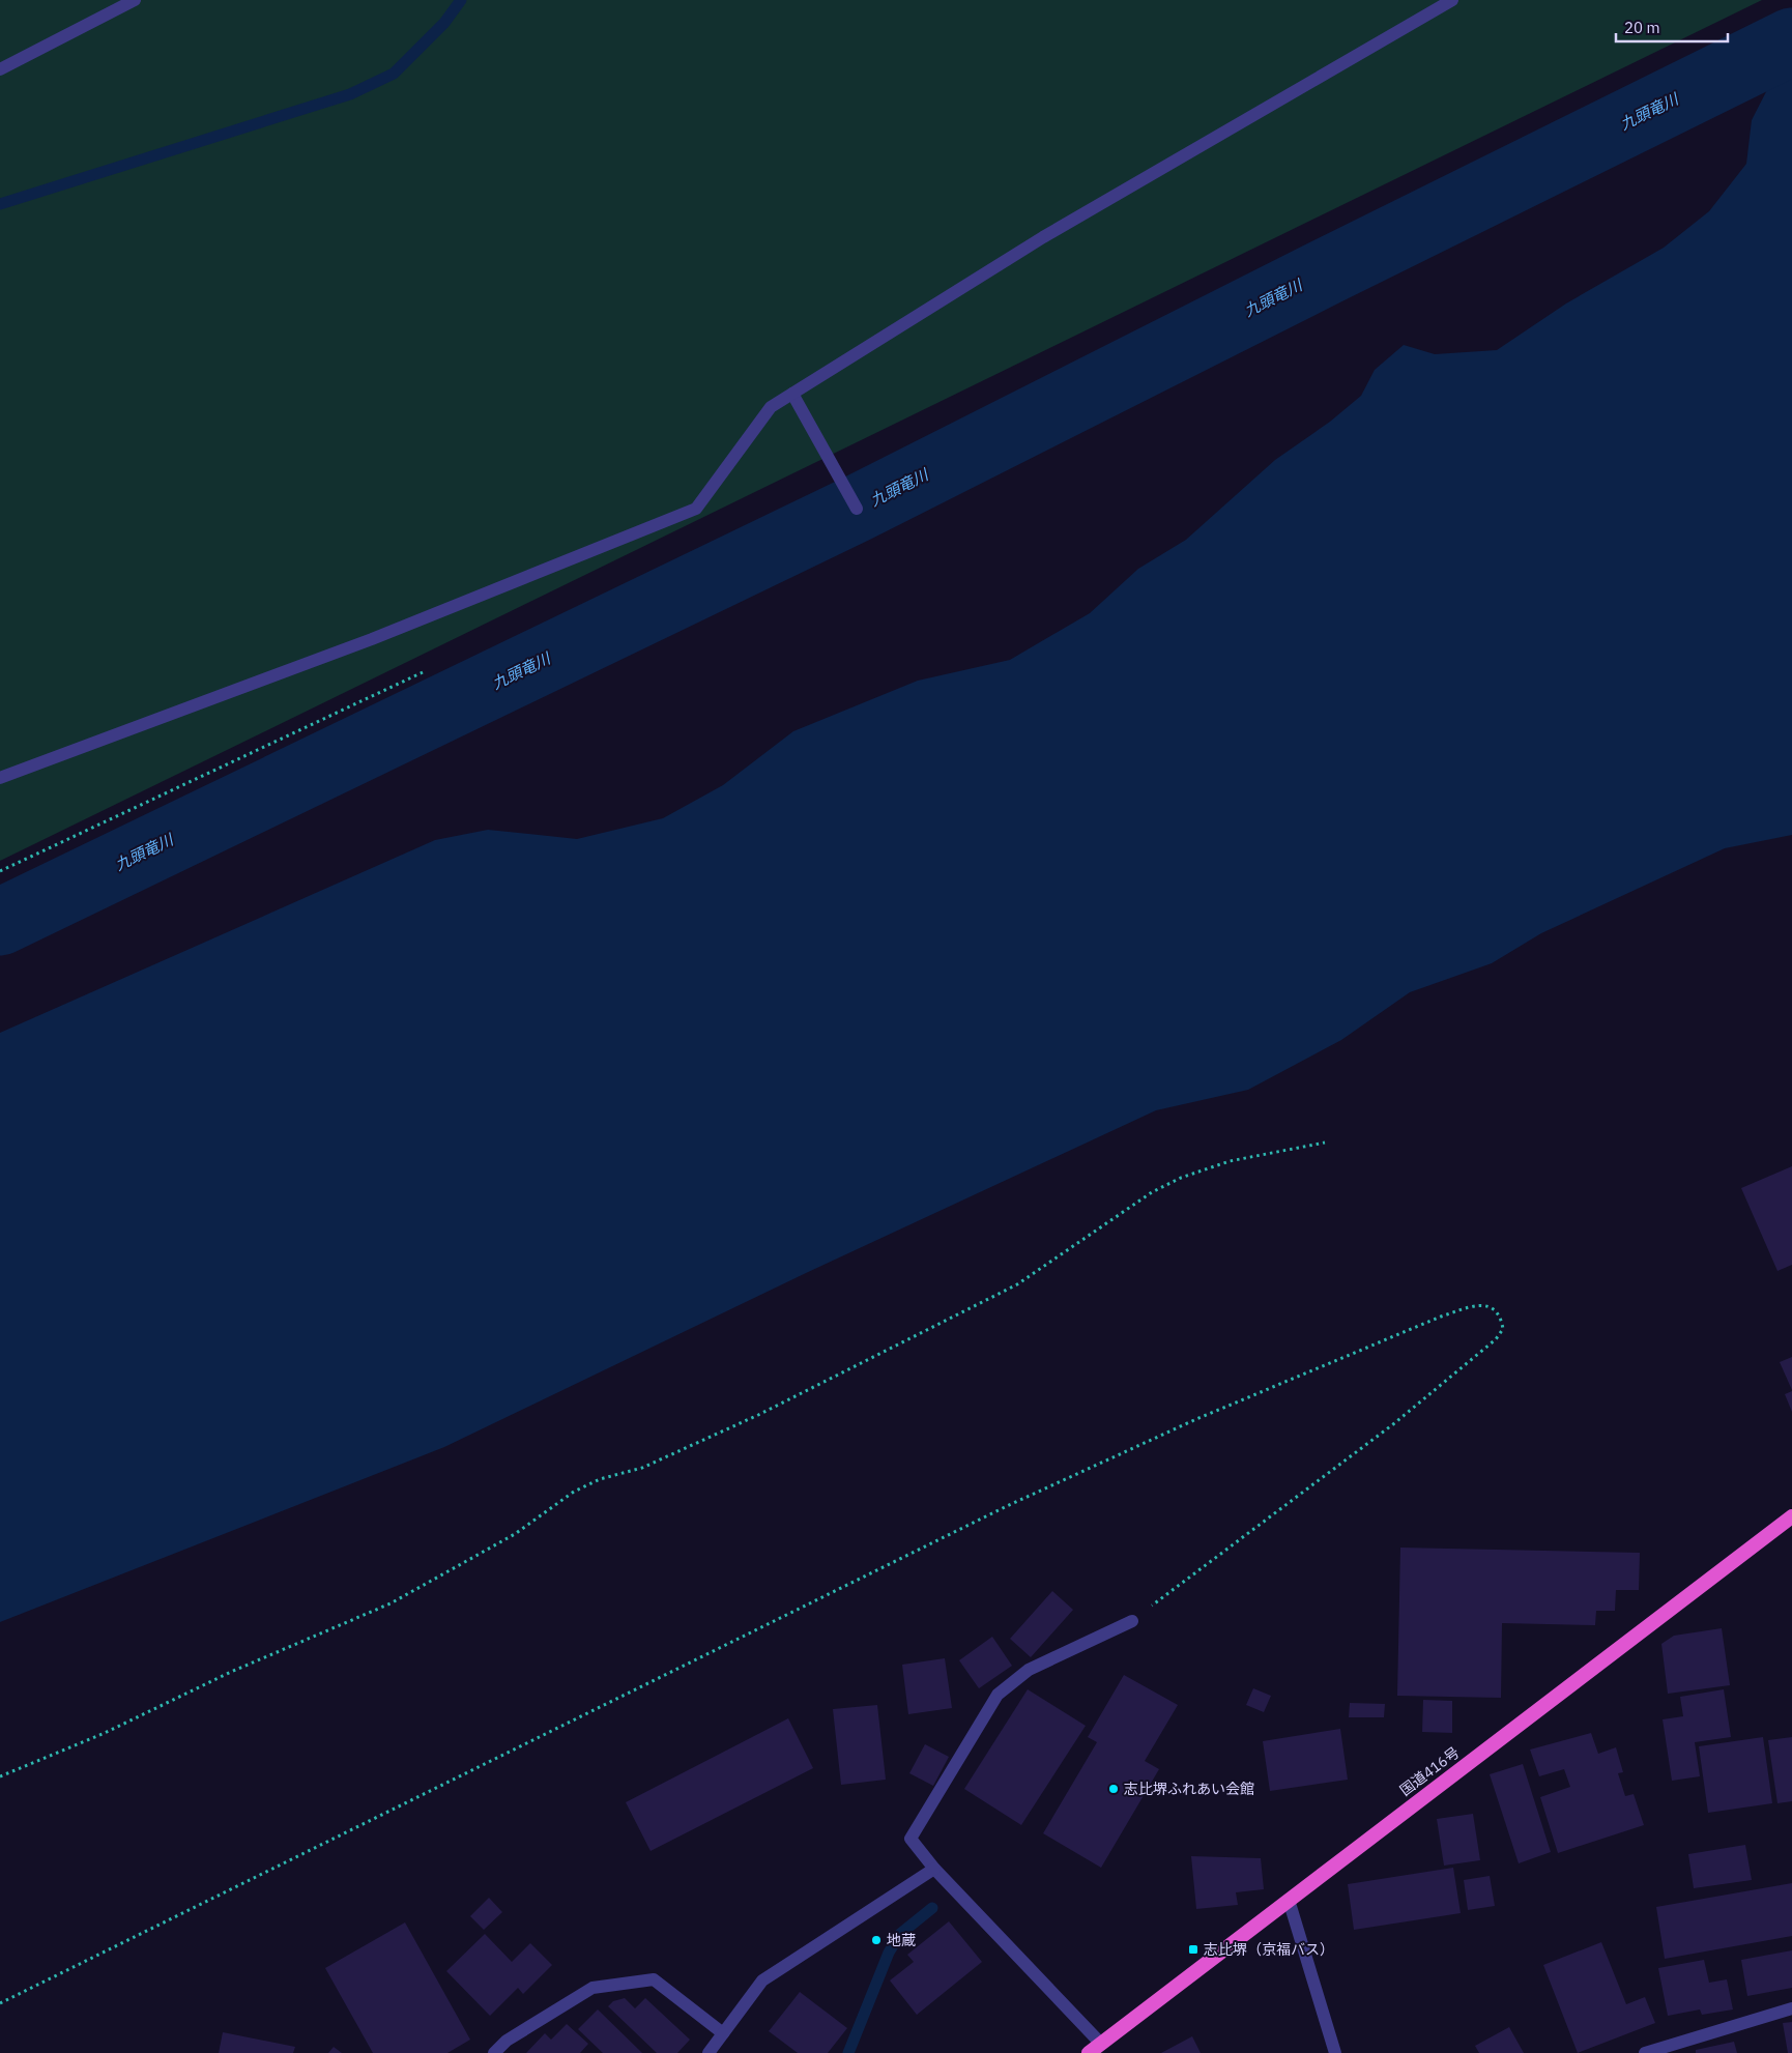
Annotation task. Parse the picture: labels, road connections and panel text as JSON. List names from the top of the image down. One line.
{"streets":{"highway":["国道416号"]},"water":["九頭竜川"],"places":{"other":["志比堺ふれあい会館","地蔵"],"transit":["志比堺（京福バス）"]},"scale_bar":"20 m"}
